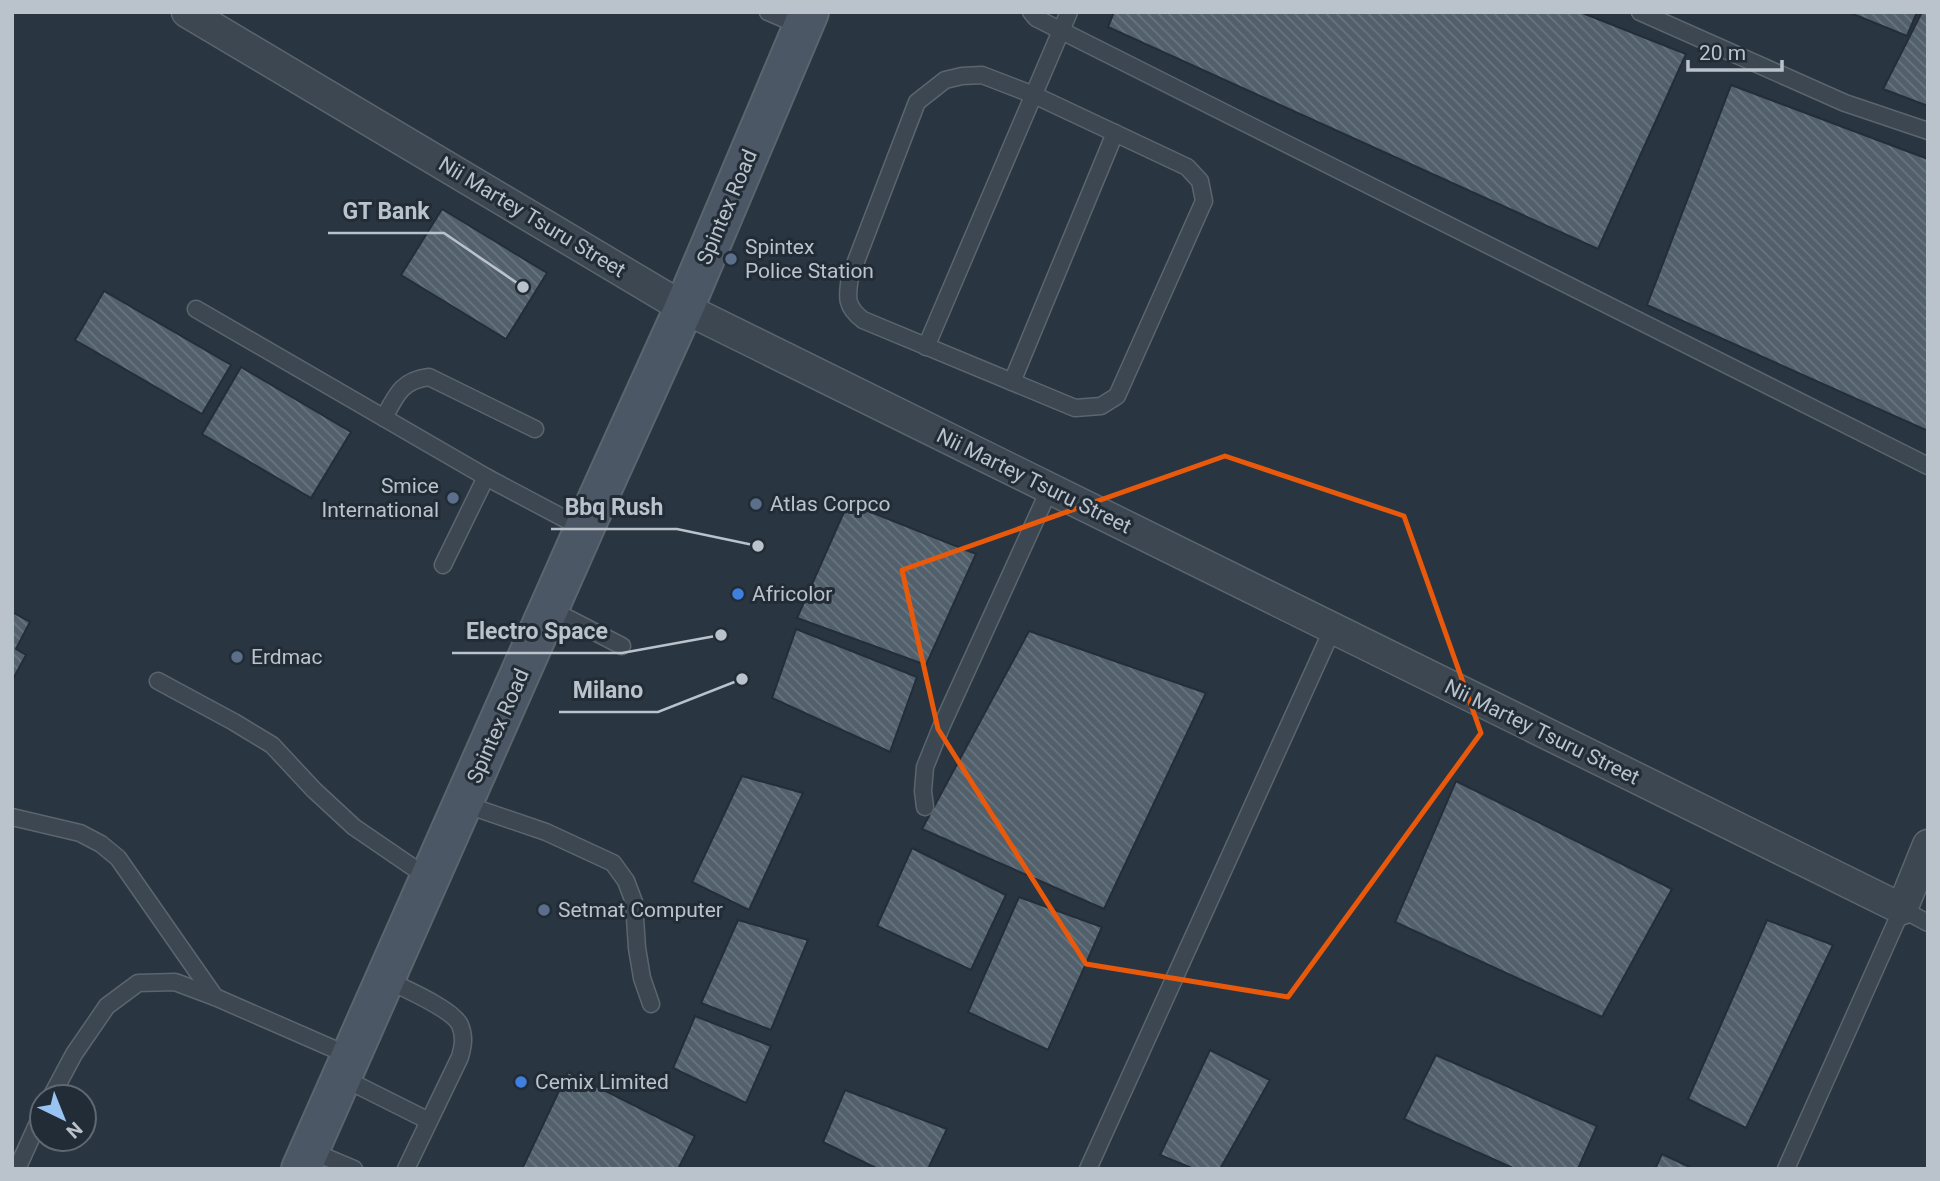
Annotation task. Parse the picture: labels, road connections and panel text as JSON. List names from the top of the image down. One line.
{"streets":{"main road":["Spintex Road"],"street":["Nii Martey Tsuru Street"]},"crossings":[["Spintex Road","Nii Martey Tsuru Street"]],"places":["Spintex Police Station","GT Bank","Smice International","Atlas Corpco","Bbq Rush","Africolor","Electro Space","Erdmac","Milano","Setmat Computer","Cemix Limited"],"scale_bar":"20 m","north":"bottom right"}
